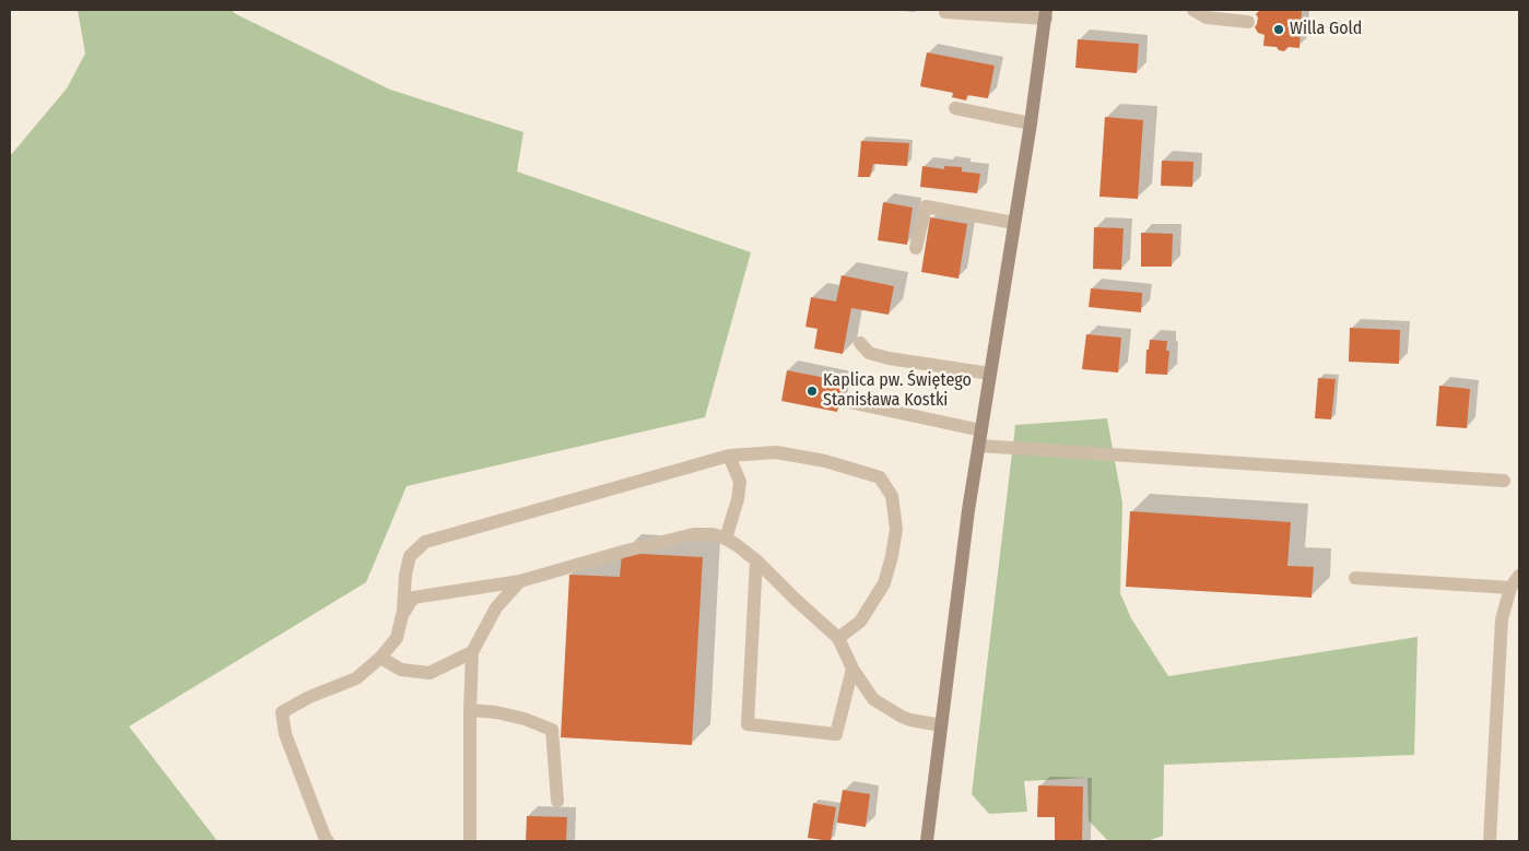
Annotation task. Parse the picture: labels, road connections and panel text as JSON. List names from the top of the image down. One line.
{"places":["Willa Gold","Kaplica pw. Świętego Stanisława Kostki"]}
